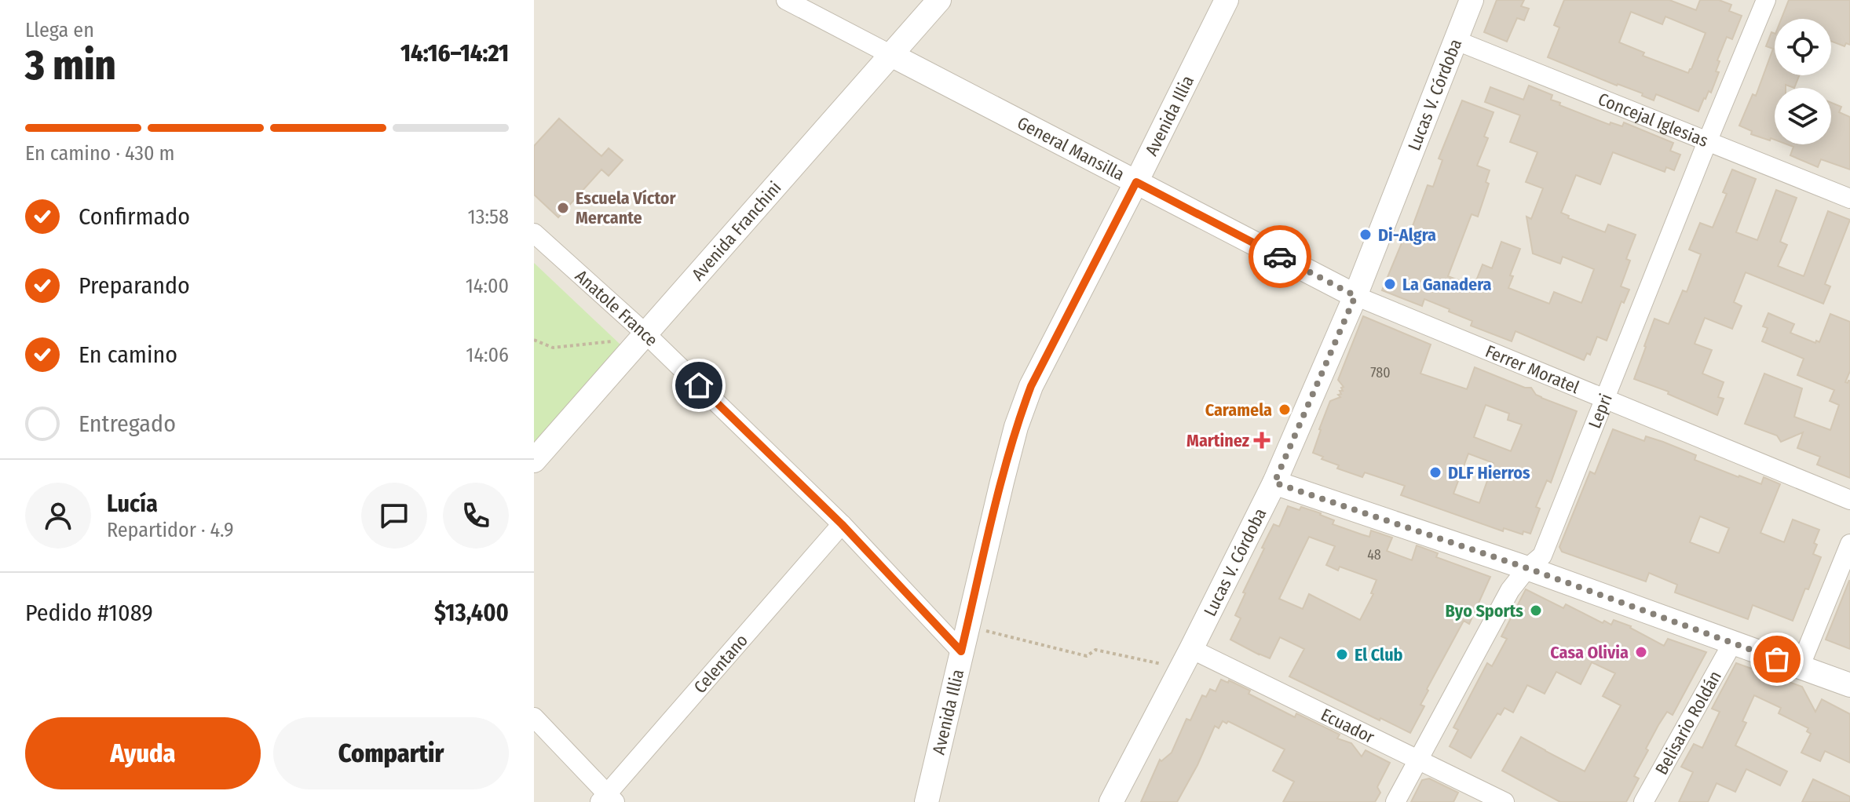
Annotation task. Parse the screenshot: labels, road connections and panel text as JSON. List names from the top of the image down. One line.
{"streets":{"street":["Lucas V. Córdoba","Avenida Illia","Concejal Iglesias","General Mansilla","Avenida Franchini","Anatole France","Ferrer Moratel","Lepri","Celentano","Belisario Roldán","Ecuador"]},"crossings":[["Lucas V. Córdoba","Concejal Iglesias"],["Lucas V. Córdoba","General Mansilla"],["Lucas V. Córdoba","Ferrer Moratel"],["Lucas V. Córdoba","Ecuador"],["Avenida Illia","General Mansilla"],["Avenida Illia","Anatole France"],["Concejal Iglesias","Lepri"],["General Mansilla","Avenida Franchini"],["General Mansilla","Ferrer Moratel"],["Avenida Franchini","Anatole France"],["Anatole France","Celentano"],["Ferrer Moratel","Lepri"],["Lepri","Ecuador"]],"places":{"other":["Escuela Víctor Mercante","Di-Algra","La Ganadera","Caramela","DLF Hierros","Byo Sports","Casa Olivia","El Club"],"health":["Martinez"]},"house_numbers":["780","48"],"page":{"heading":["3 min","Llega en","14:16–14:21"],"panel":["Lucía","Repartidor · 4.9","Pedido #1089","$13,400"],"bar":"En camino · 430 m","list":[["Confirmado","13:58"],["Preparando","14:00"],["En camino","14:06"],"Entregado"],"buttons":["Ayuda","Compartir"]}}
